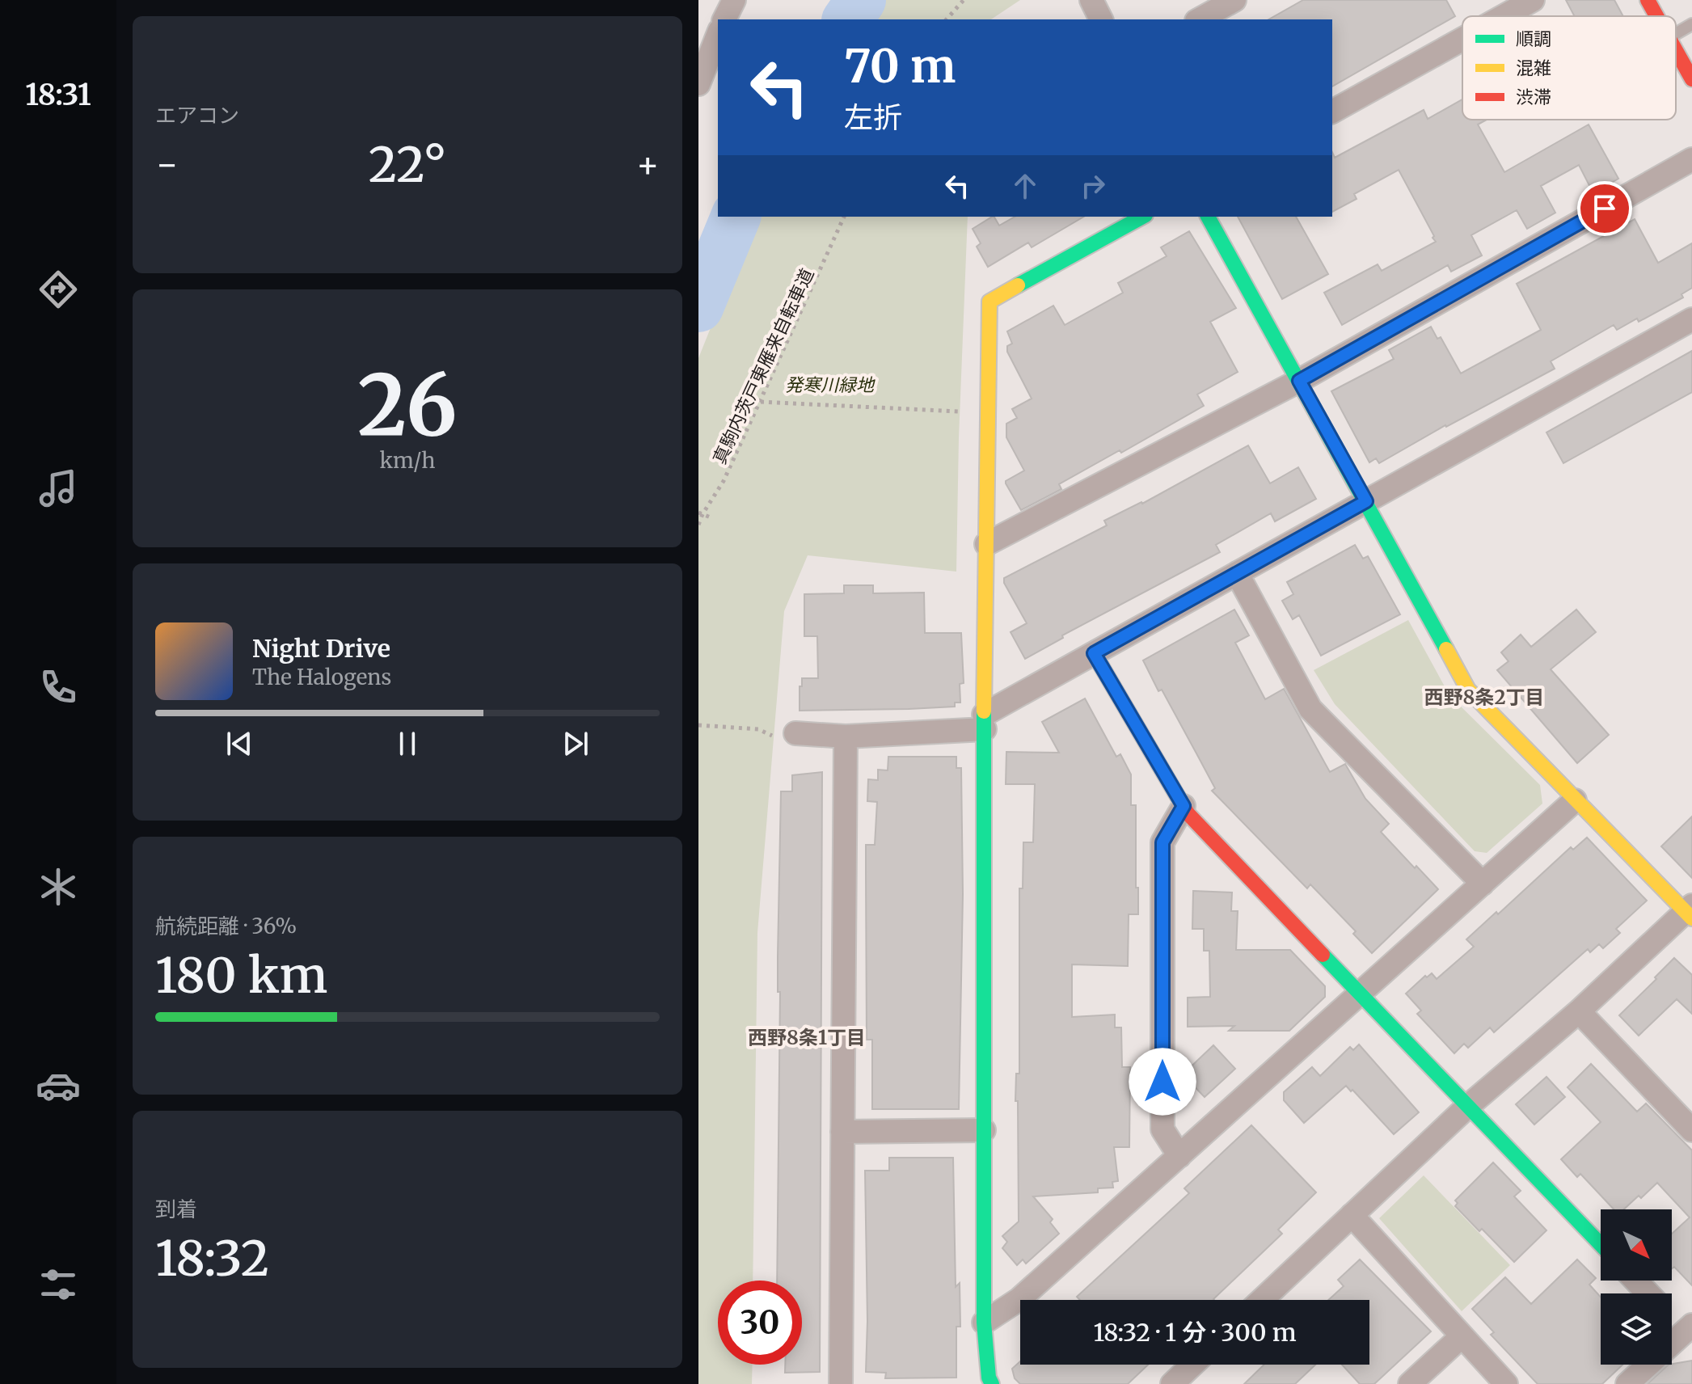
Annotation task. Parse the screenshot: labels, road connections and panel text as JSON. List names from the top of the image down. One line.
{"streets":{"path":["真駒内茨戸東雁来自転車道"]},"districts":["西野8条2丁目","西野8条1丁目"],"parks":["発寒川緑地"],"legend":["順調","混雑","渋滞"],"north":"bottom right","page":{"tabs":"18:31","tile":["エアコン",["26","km/h"],["航続距離 · 36%","180 km"],["到着","18:32"]],"turn":["70 m","左折"],"heat":["−","22°","+"],"song":["Night Drive","The Halogens"],"limit":"30","trip":"18:32 · 1 分 · 300 m"}}
